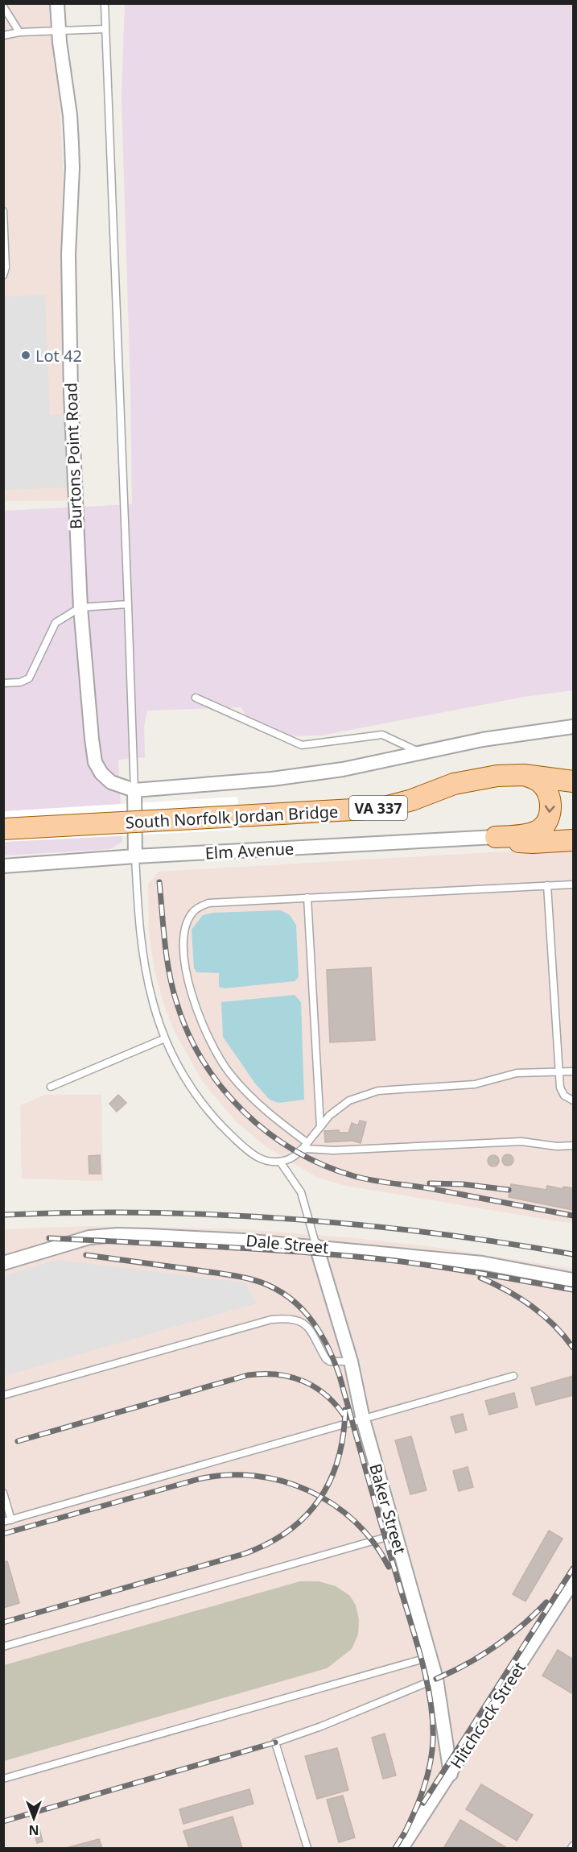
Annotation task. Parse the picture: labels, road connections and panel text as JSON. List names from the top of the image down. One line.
{"streets":{"main road":["VA 337","South Norfolk Jordan Bridge"],"street":["Burtons Point Road","Elm Avenue","Dale Street","Baker Street","Hitchcock Street"]},"crossings":[["VA 337","South Norfolk Jordan Bridge"],["Dale Street","Baker Street"],["Baker Street","Hitchcock Street"]],"places":["Lot 42"],"north":"bottom"}
